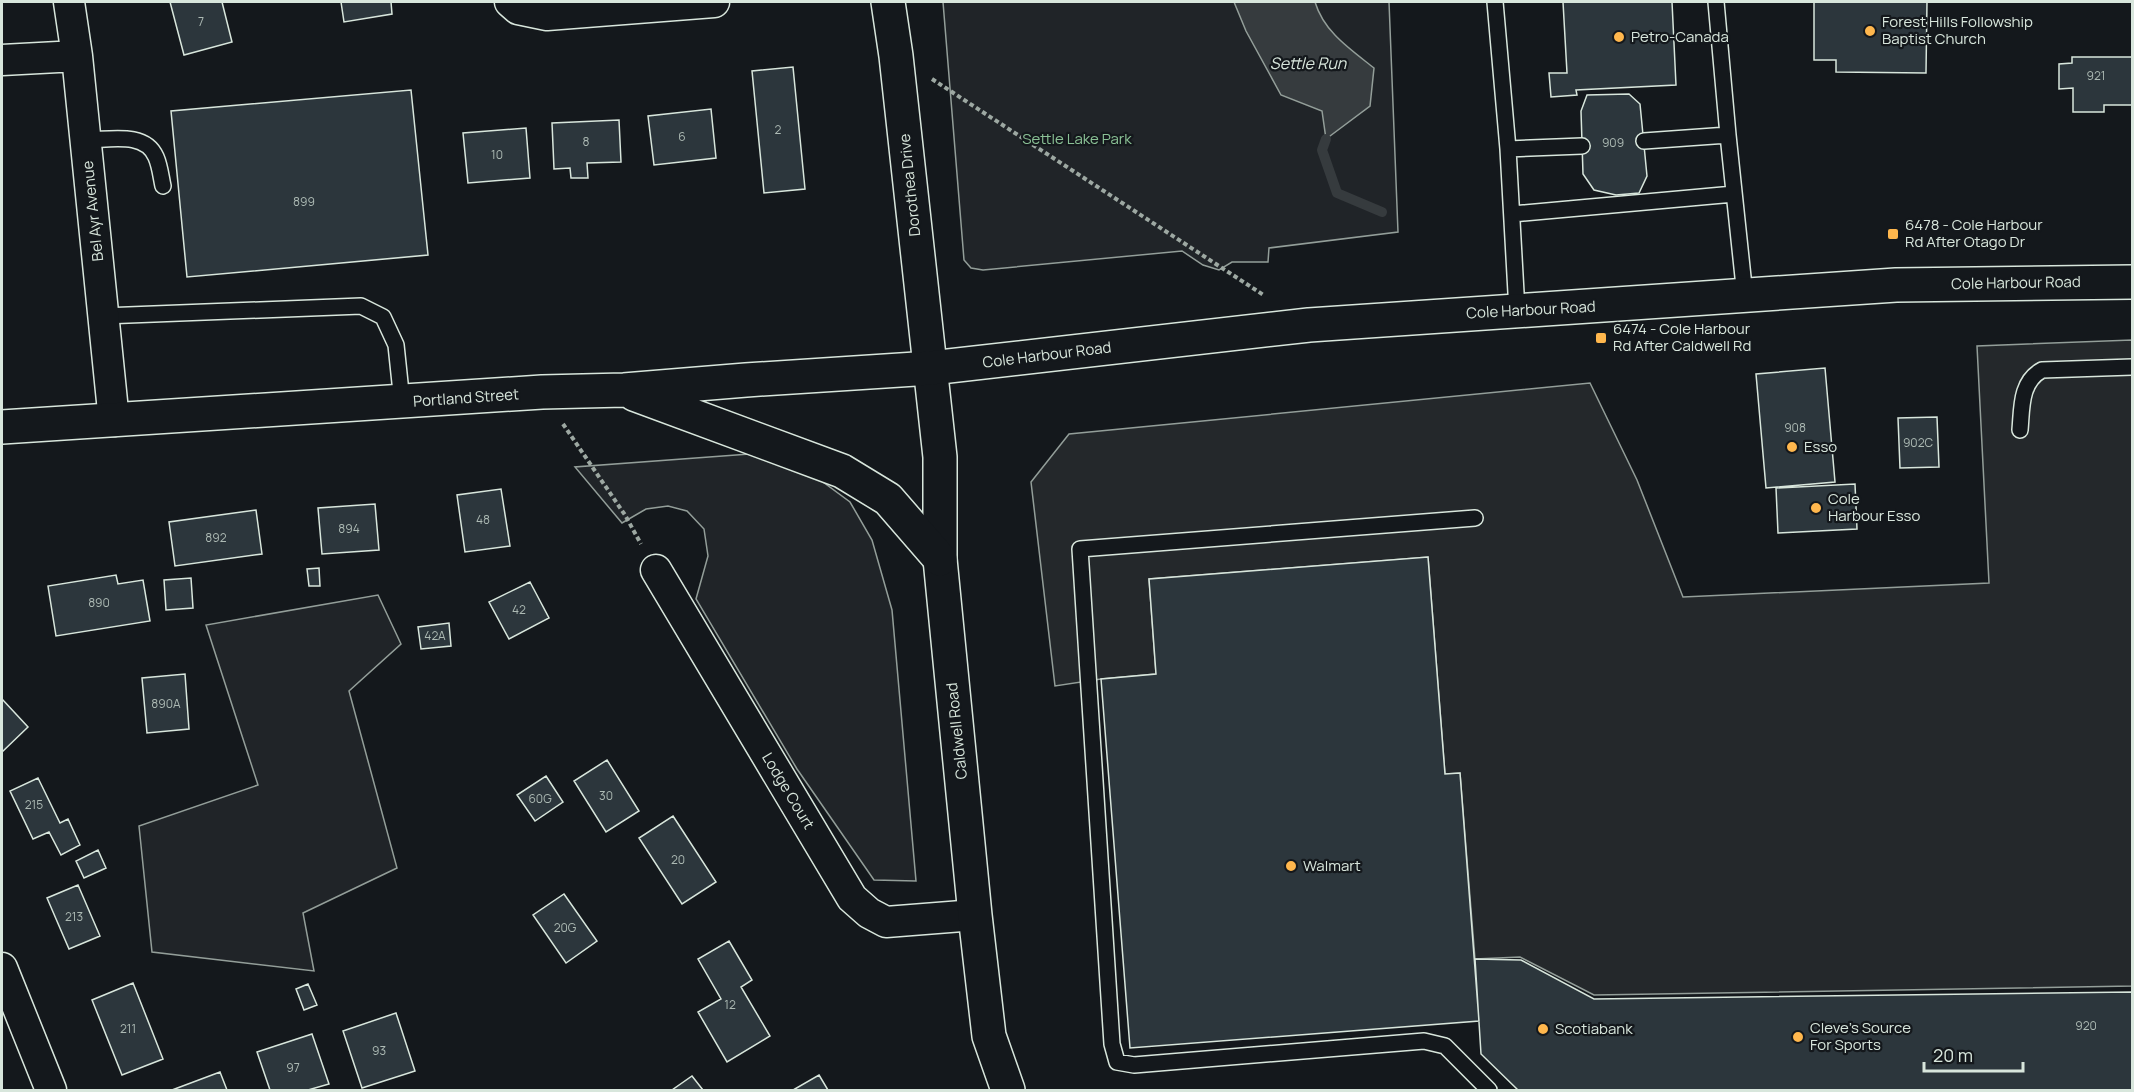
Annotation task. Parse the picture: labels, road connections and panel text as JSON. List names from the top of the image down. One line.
{"streets":{"main road":["Dorothea Drive","Cole Harbour Road","Portland Street","Caldwell Road"],"street":["Bel Ayr Avenue","Lodge Court"]},"crossings":[["Dorothea Drive","Cole Harbour Road"],["Dorothea Drive","Portland Street"],["Dorothea Drive","Caldwell Road"],["Bel Ayr Avenue","Portland Street"],["Cole Harbour Road","Portland Street"],["Cole Harbour Road","Caldwell Road"],["Portland Street","Caldwell Road"],["Caldwell Road","Lodge Court"]],"water":["Settle Run"],"parks":["Settle Lake Park"],"places":{"other":["Forest Hills Followship Baptist Church","Petro-Canada","Esso","Cole Harbour Esso","Walmart","Scotiabank","Cleve's Source For Sports"],"transit":["6478 - Cole Harbour Rd After Otago Dr","6474 - Cole Harbour Rd After Caldwell Rd"]},"house_numbers":["7","921","2","6","8","909","10","899","908","902C","48","894","892","890","42","42A","890A","30","60G","215","20","213","20G","12","920","211","93","97"],"scale_bar":"20 m"}
